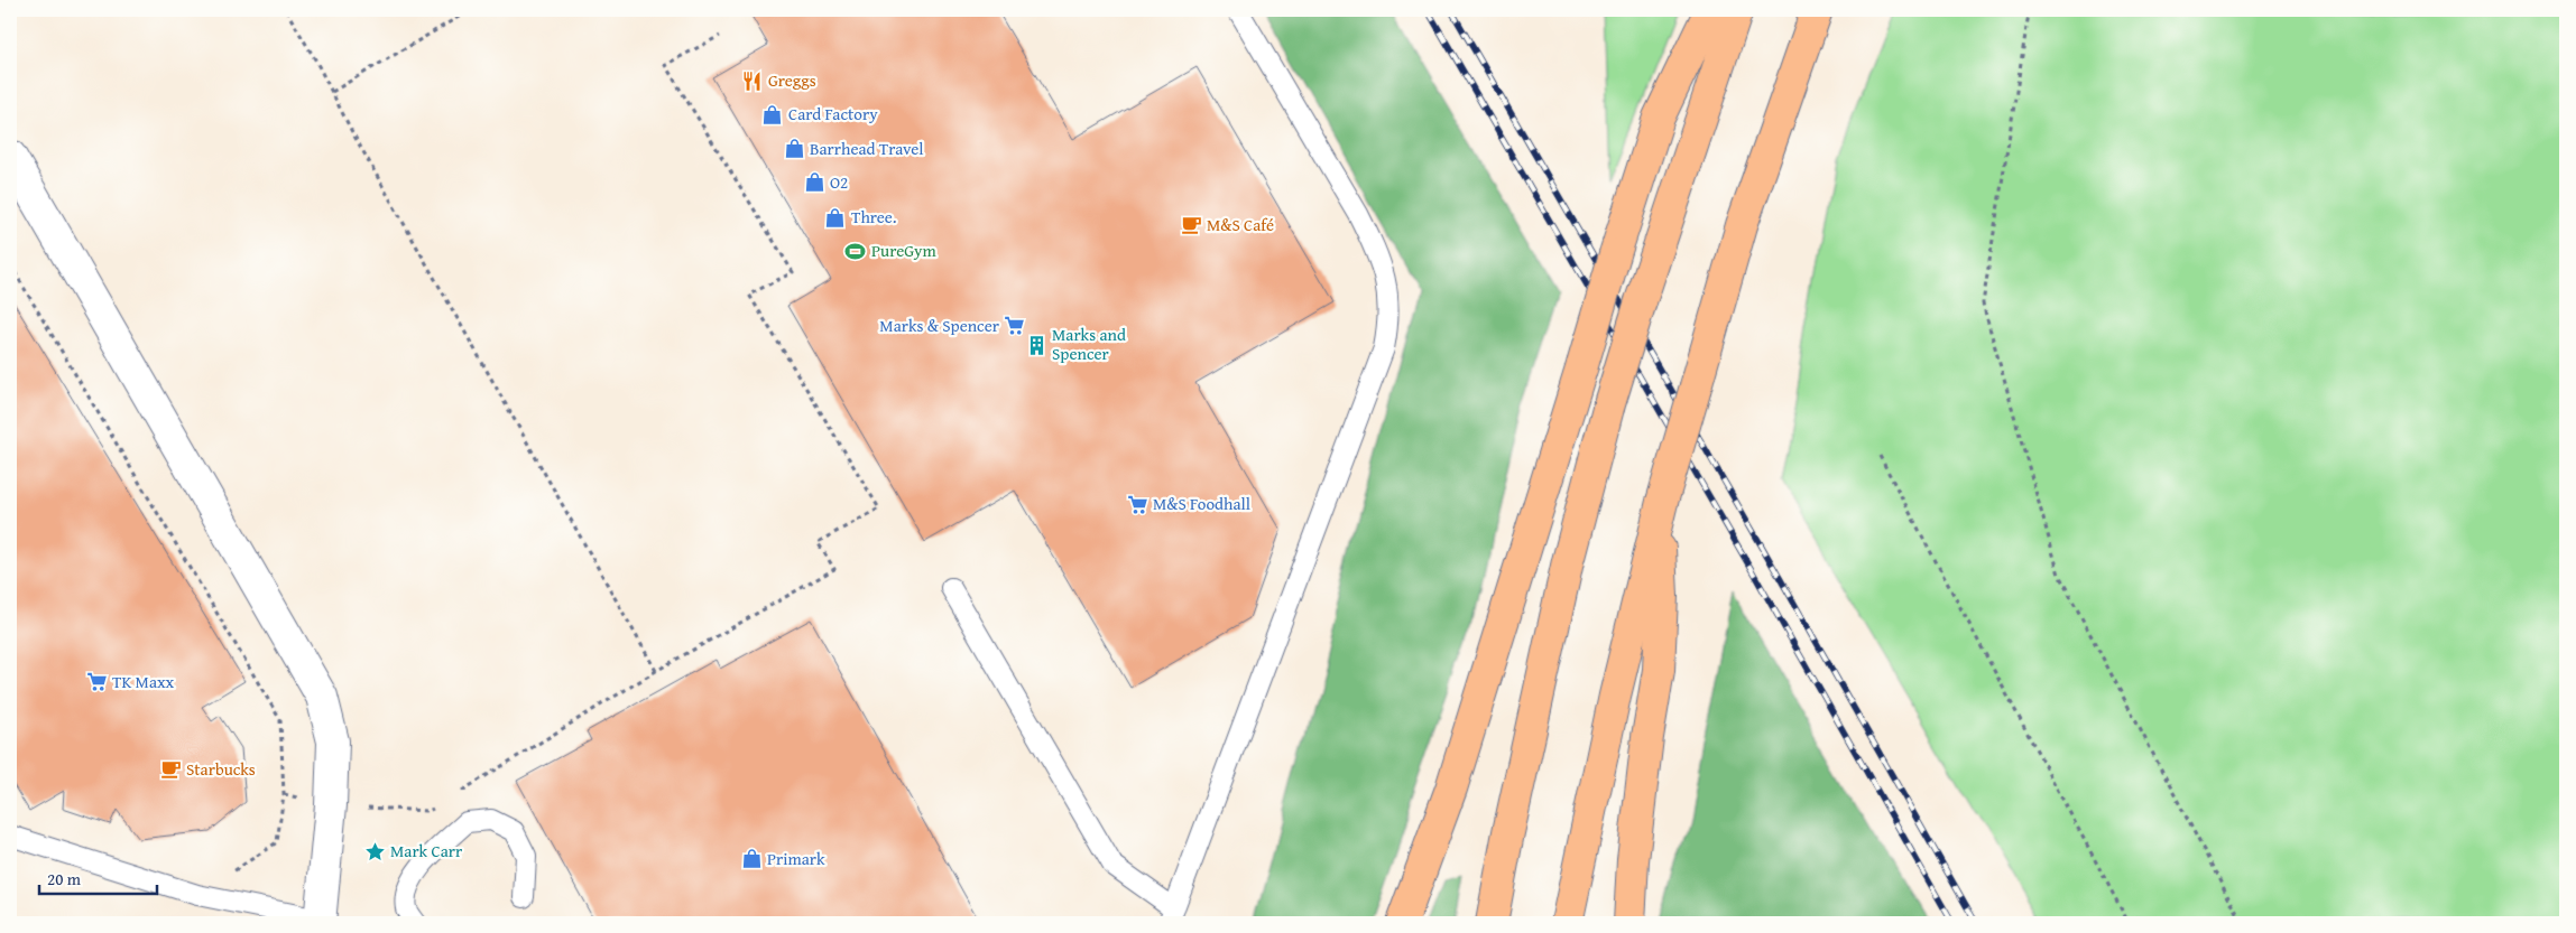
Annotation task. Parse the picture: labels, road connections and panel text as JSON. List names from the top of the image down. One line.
{"places":{"restaurant":["Greggs"],"shop":["Card Factory","Barrhead Travel","O2","Three.","Primark"],"cafe":["M&S Café","Starbucks"],"sports":["PureGym"],"supermarket":["Marks & Spencer","M&S Foodhall","TK Maxx"],"building":["Marks and Spencer"],"place":["Mark Carr"]},"scale_bar":"20 m"}
